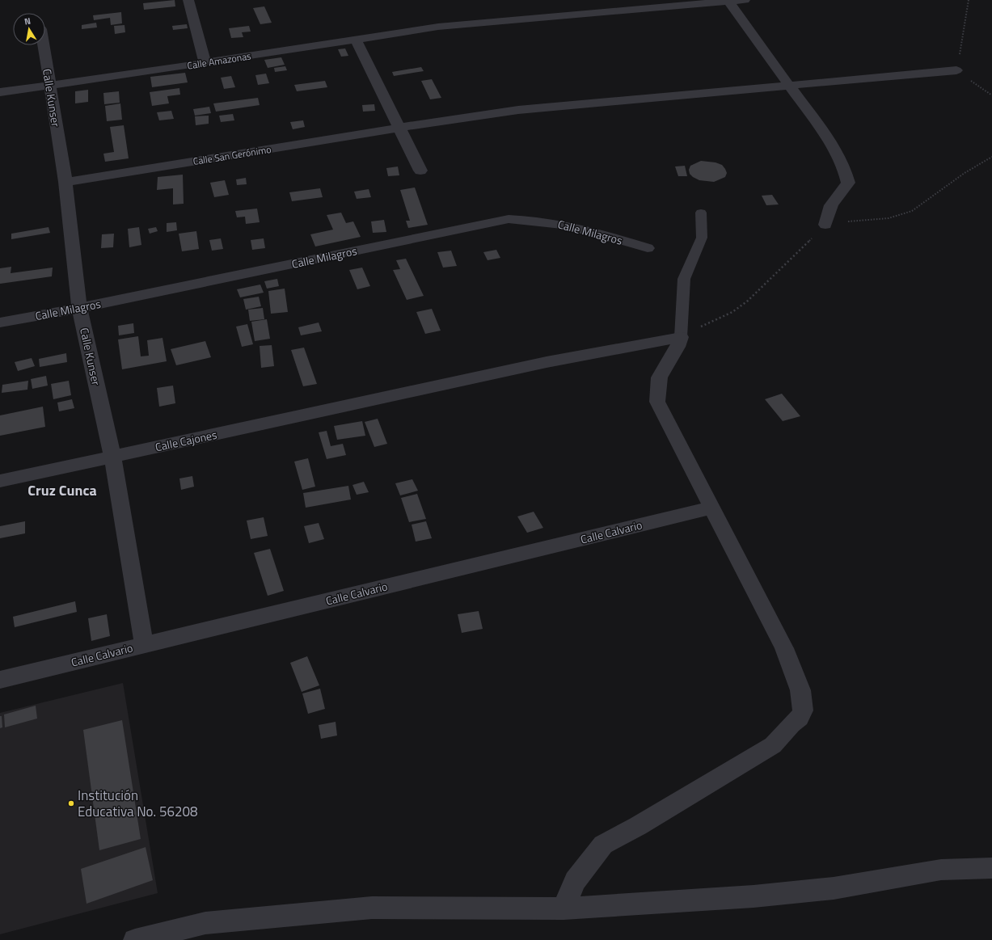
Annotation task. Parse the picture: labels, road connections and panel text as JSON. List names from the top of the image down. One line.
{"streets":{"street":["Calle Amazonas","Calle Kunser","Calle San Gerónimo","Calle Milagros","Calle Cajones","Calle Calvario"]},"crossings":[["Calle Amazonas","Calle Kunser"],["Calle Kunser","Calle San Gerónimo"],["Calle Kunser","Calle Milagros"],["Calle Kunser","Calle Cajones"],["Calle Kunser","Calle Calvario"]],"districts":["Cruz Cunca"],"places":["Institución Educativa No. 56208"],"north":"top"}
